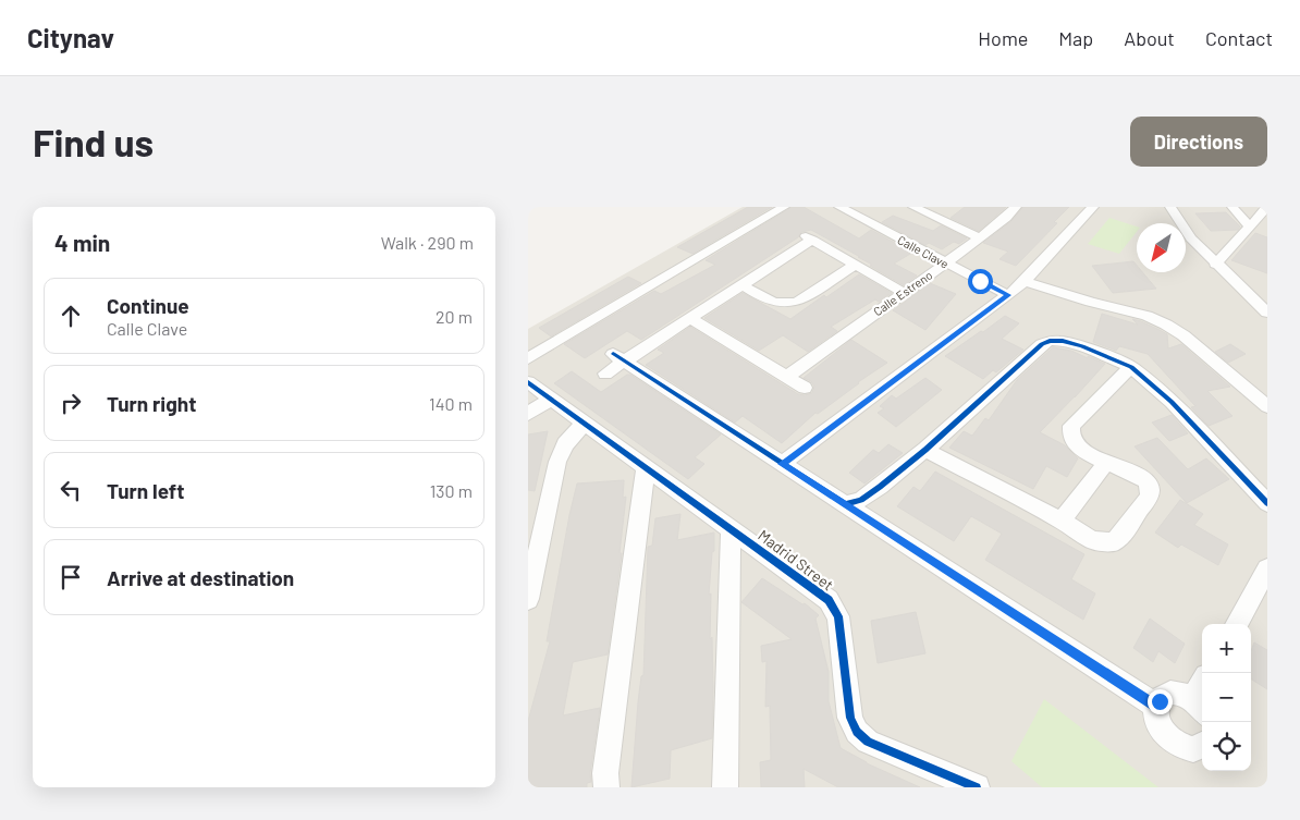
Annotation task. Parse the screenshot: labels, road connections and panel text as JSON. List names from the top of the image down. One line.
{"streets":{"street":["Calle Clave","Calle Estreno","Madrid Street"]},"crossings":[["Calle Clave","Calle Estreno"]],"north":"bottom left","page":{"header":"Citynav","nav":["Home","Map","About","Contact"],"buttons":"Directions","title":"Find us","heading":["4 min","Walk · 290 m"],"list":[["Continue","Calle Clave","20 m"],["Turn right","140 m"],["Turn left","130 m"],"Arrive at destination"],"map_buttons":["+","−"]}}
